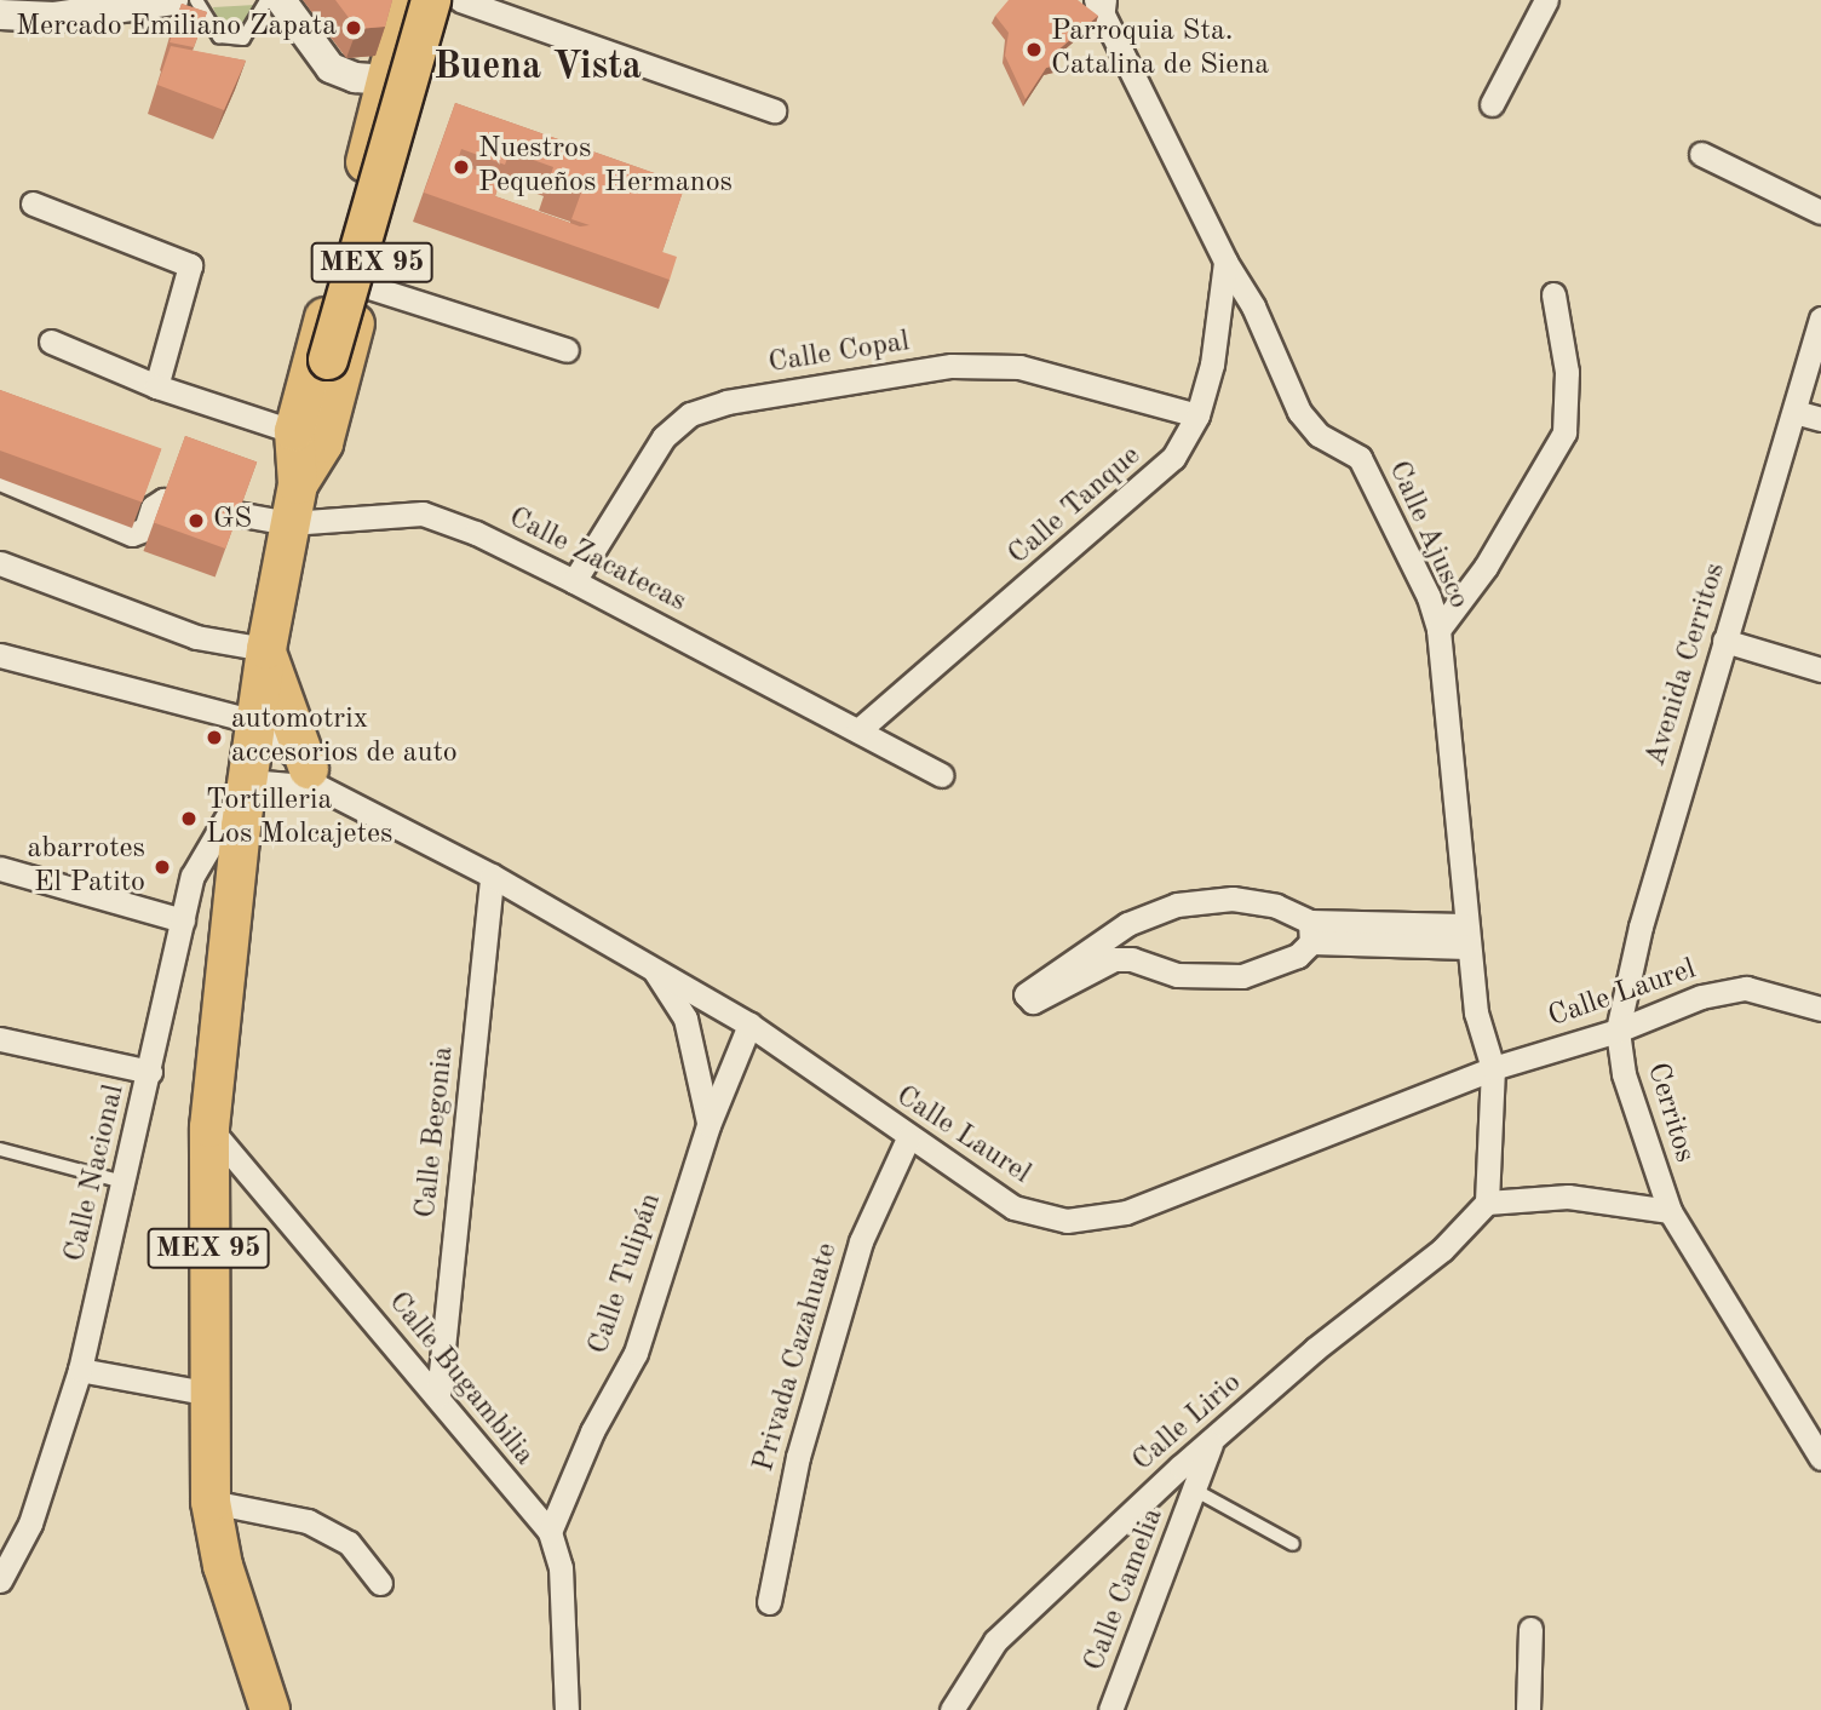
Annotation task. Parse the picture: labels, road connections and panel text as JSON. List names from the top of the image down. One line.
{"streets":{"main road":["MEX 95"],"street":["Calle Copal","Calle Tanque","Calle Ajusco","Calle Zacatecas","Avenida Cerritos","Calle Laurel","Cerritos","Calle Begonia","Calle Nacional","Calle Tulipán","Privada Cazahuate","Calle Bugambilia","Calle Lirio","Calle Camelia"]},"crossings":[["MEX 95","Calle Zacatecas"],["MEX 95","Calle Laurel"],["MEX 95","Calle Nacional"],["MEX 95","Calle Bugambilia"],["Calle Copal","Calle Tanque"],["Calle Copal","Calle Zacatecas"],["Calle Tanque","Calle Ajusco"],["Calle Tanque","Calle Zacatecas"],["Calle Ajusco","Calle Laurel"],["Calle Ajusco","Calle Lirio"],["Avenida Cerritos","Calle Laurel"],["Avenida Cerritos","Cerritos"],["Calle Laurel","Cerritos"],["Calle Laurel","Calle Begonia"],["Calle Laurel","Calle Nacional"],["Calle Laurel","Calle Tulipán"],["Calle Laurel","Privada Cazahuate"],["Calle Begonia","Calle Bugambilia"],["Calle Tulipán","Calle Bugambilia"],["Calle Lirio","Calle Camelia"]],"districts":["Buena Vista"],"places":["Mercado Emiliano Zapata","Parroquia Sta. Catalina de Siena","Nuestros Pequeños Hermanos","GS","automotrix accesorios de auto","Tortilleria Los Molcajetes","abarrotes El Patito"]}
